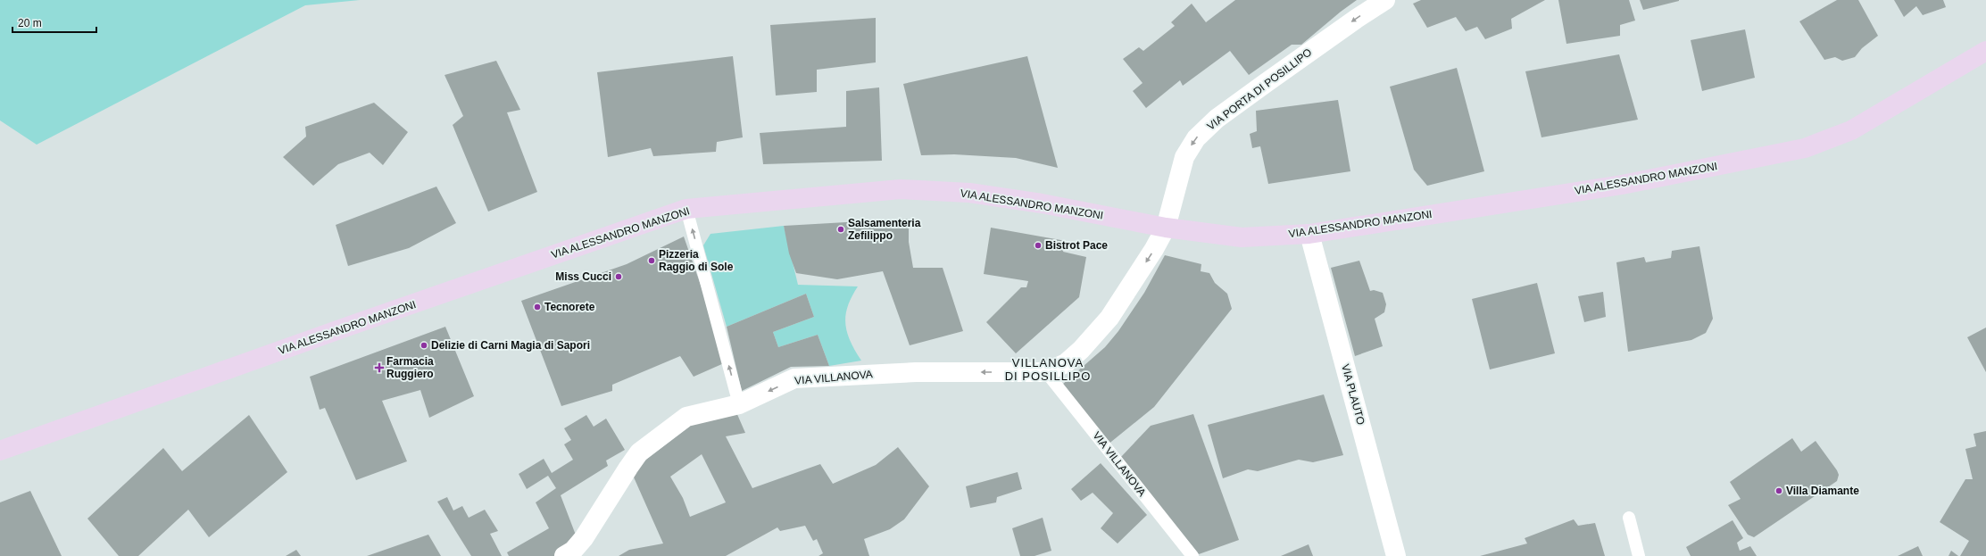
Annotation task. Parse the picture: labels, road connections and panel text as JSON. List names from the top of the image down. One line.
{"streets":{"street":["VIA PORTA DI POSILLIPO","VIA ALESSANDRO MANZONI","VIA VILLANOVA","VIA PLAUTO"]},"crossings":[["VIA PORTA DI POSILLIPO","VIA ALESSANDRO MANZONI"],["VIA PORTA DI POSILLIPO","VIA VILLANOVA"],["VIA ALESSANDRO MANZONI","VIA VILLANOVA"],["VIA ALESSANDRO MANZONI","VIA PLAUTO"]],"one_way":["VIA PORTA DI POSILLIPO","VIA VILLANOVA"],"districts":["VILLANOVA DI POSILLIPO"],"places":{"other":["Salsamenteria Zefilippo","Bistrot Pace","Pizzeria Raggio di Sole","Miss Cucci","Tecnorete","Delizie di Carni Magia di Sapori","Villa Diamante"],"health":["Farmacia Ruggiero"]},"scale_bar":"20 m"}
